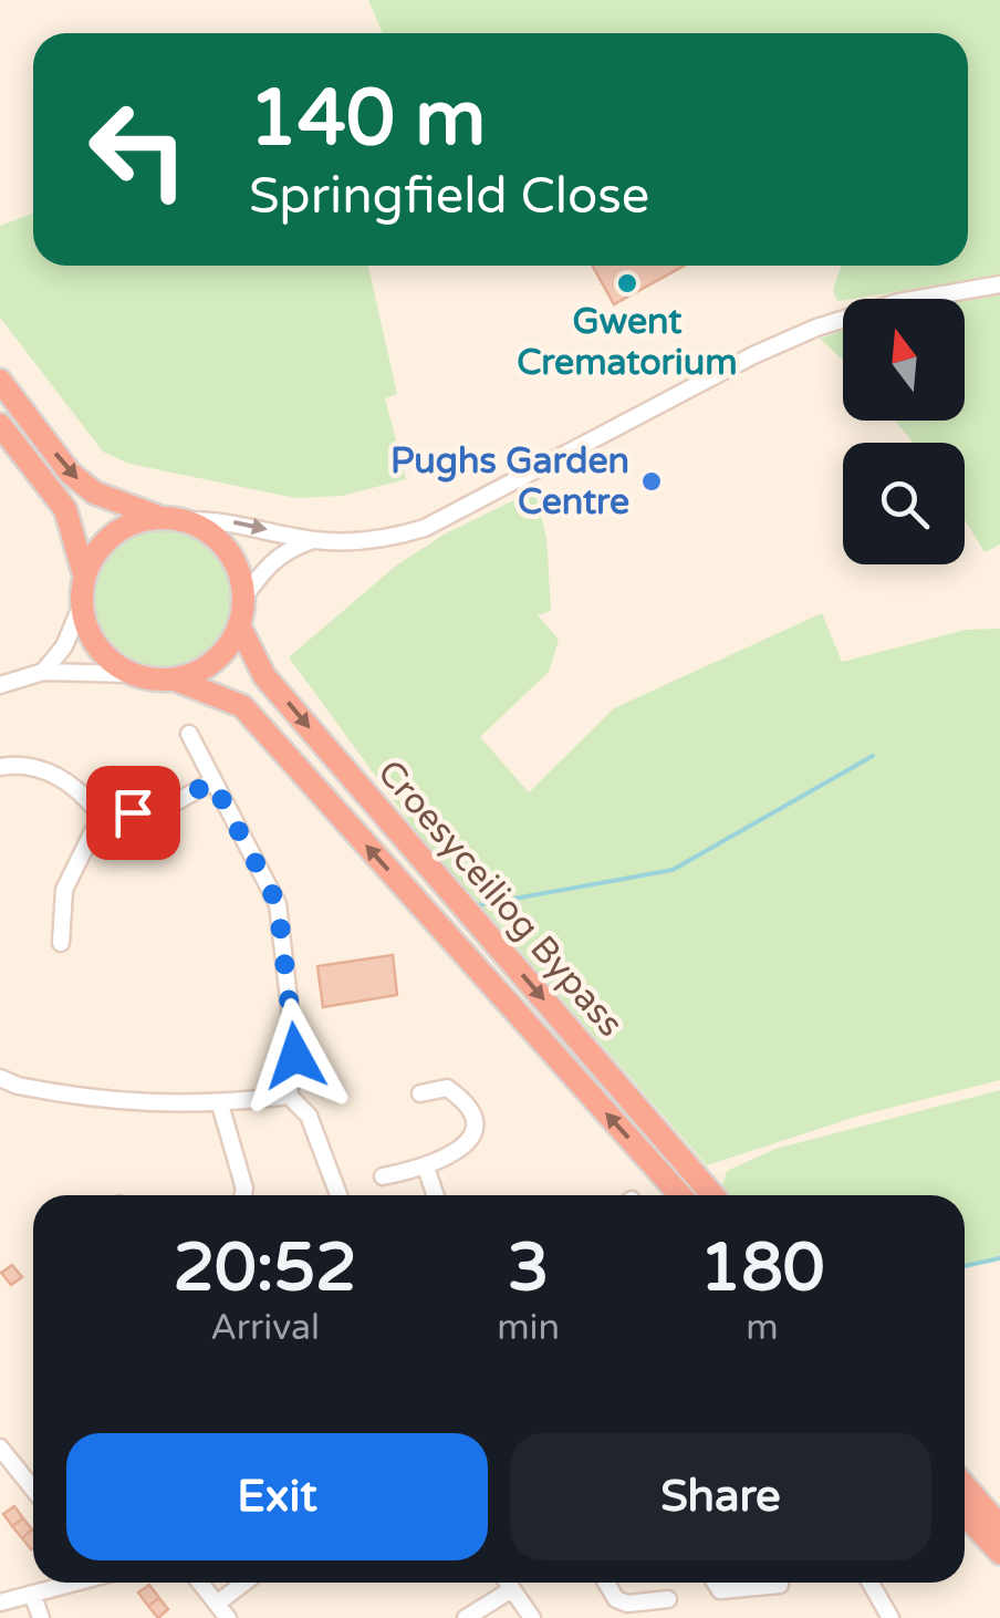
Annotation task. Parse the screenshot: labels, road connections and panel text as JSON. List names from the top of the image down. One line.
{"streets":{"highway":["Croesyceiliog Bypass"]},"places":["Gwent Crematorium","Pughs Garden Centre"],"north":"top","page":{"turn":["140 m","Springfield Close"],"eta":["20:52","Arrival","3","min","180","m"],"buttons":["Exit","Share"]}}
